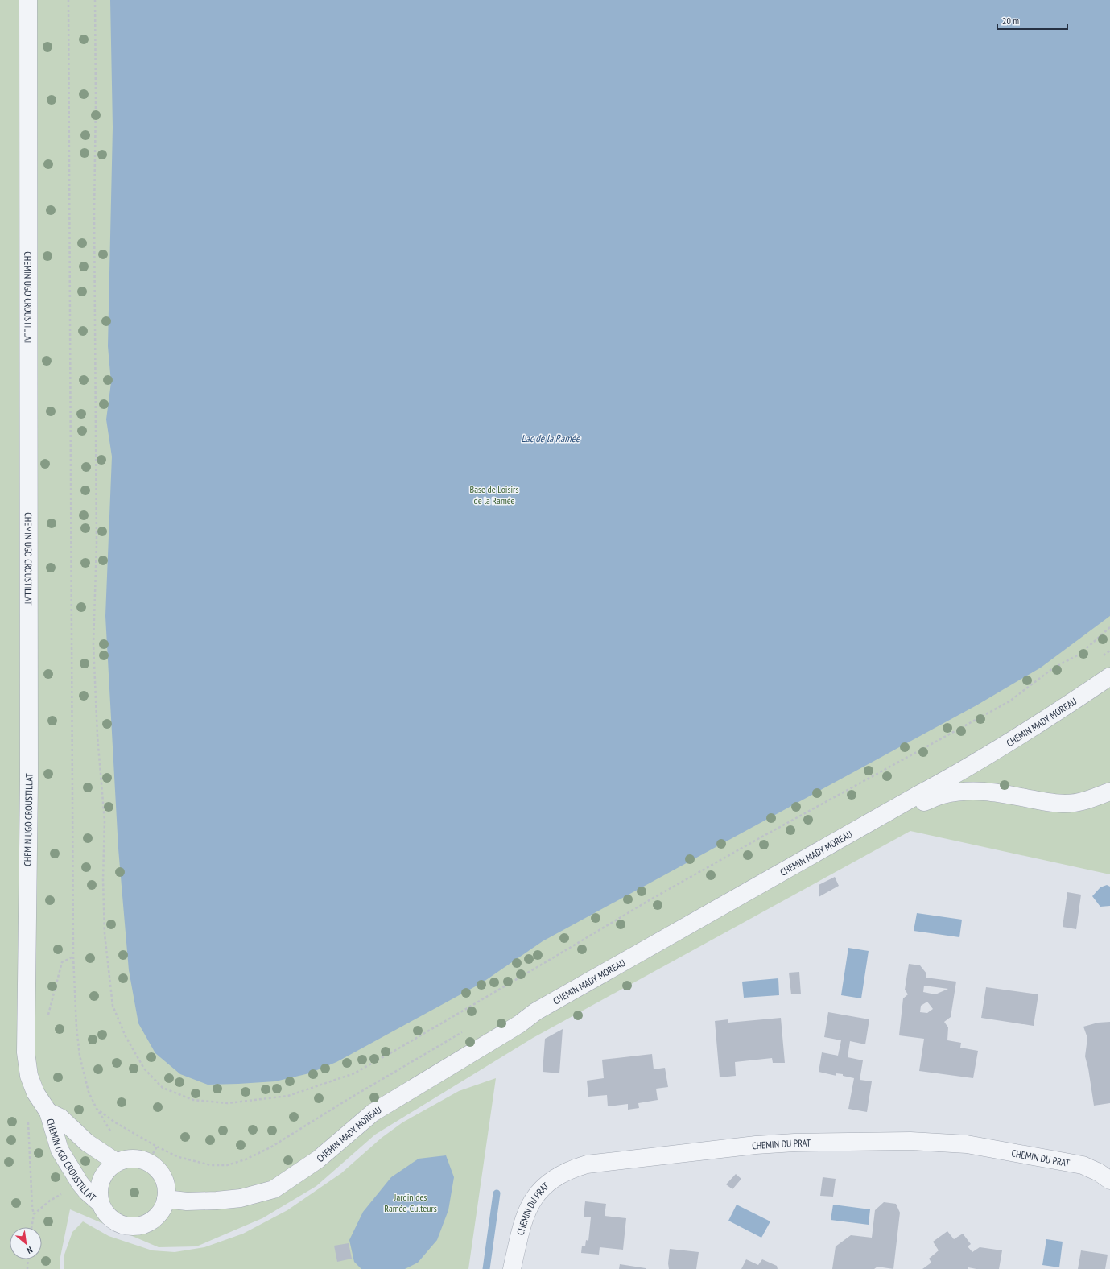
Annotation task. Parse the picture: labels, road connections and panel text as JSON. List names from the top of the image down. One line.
{"streets":{"street":["CHEMIN UGO CROUSTILLAT","CHEMIN MADY MOREAU","CHEMIN DU PRAT"]},"crossings":[["CHEMIN UGO CROUSTILLAT","CHEMIN MADY MOREAU"]],"water":["Lac de la Ramée"],"parks":["Base de Loisirs de la Ramée","Jardin des Ramée-Culteurs"],"scale_bar":"20 m","north":"bottom right"}
